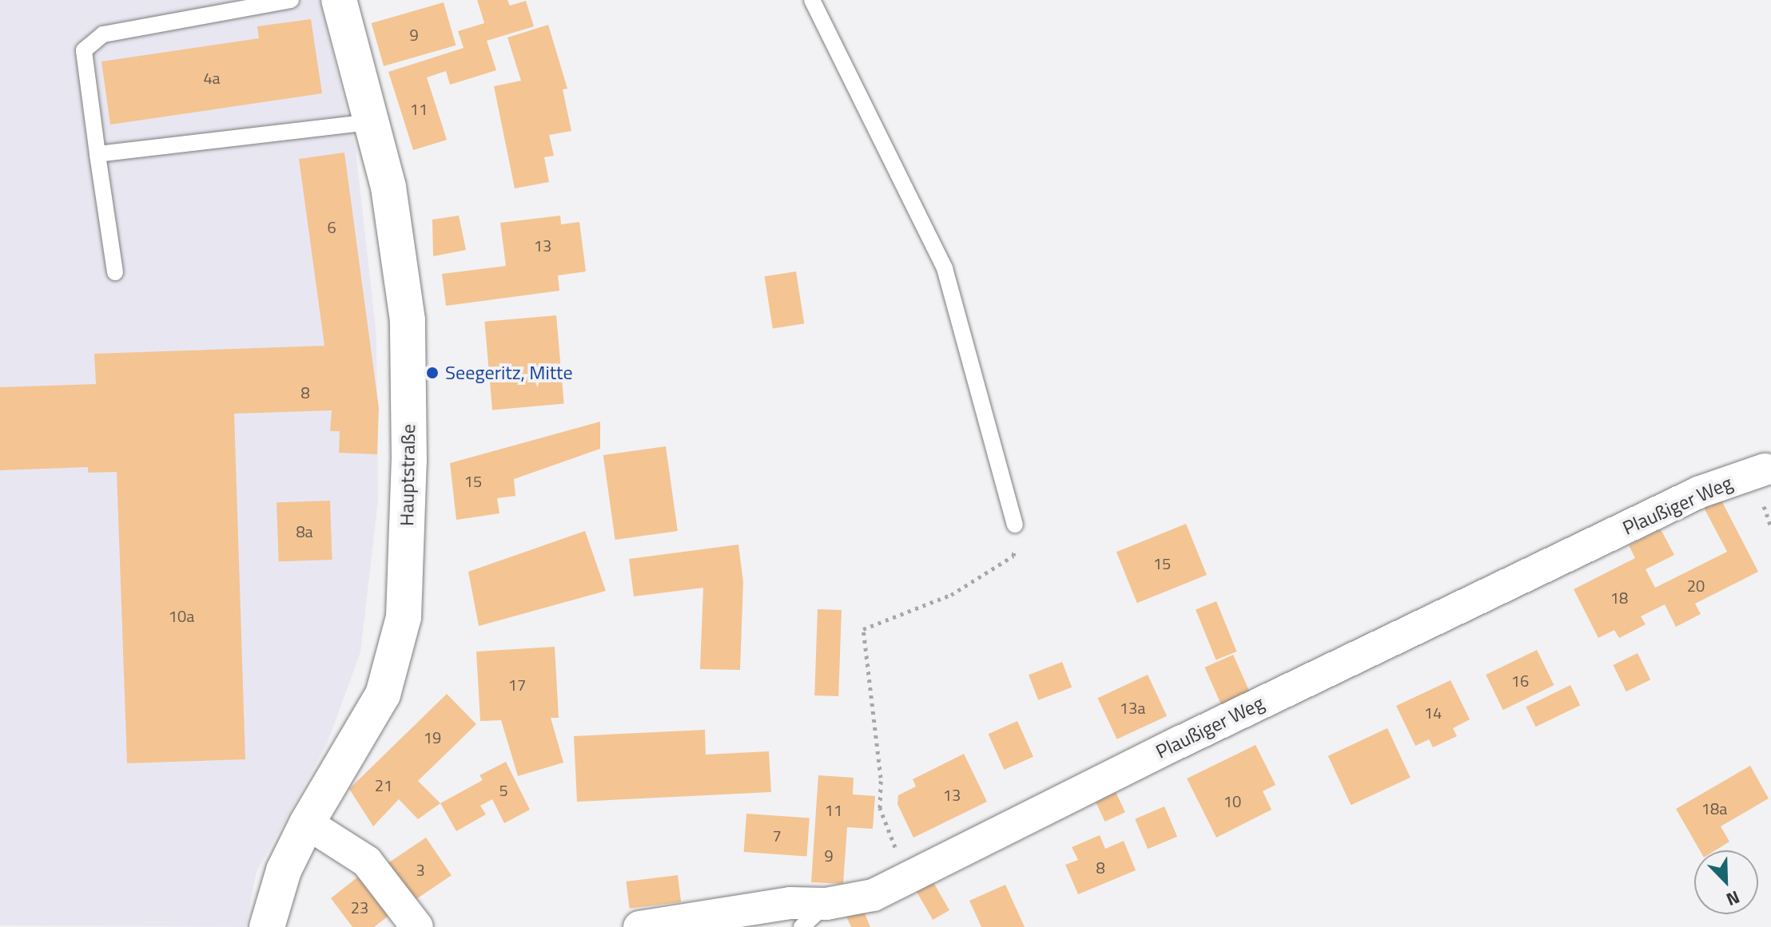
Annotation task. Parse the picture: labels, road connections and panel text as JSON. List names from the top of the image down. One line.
{"streets":{"street":["Hauptstraße","Plaußiger Weg"]},"places":["Seegeritz, Mitte"],"house_numbers":["9","4a","11","6","13","8","15","8a","15","20","18","10a","16","17","13a","14","19","21","5","13","10","18a","11","7","9","8","3","23"],"north":"bottom right"}
